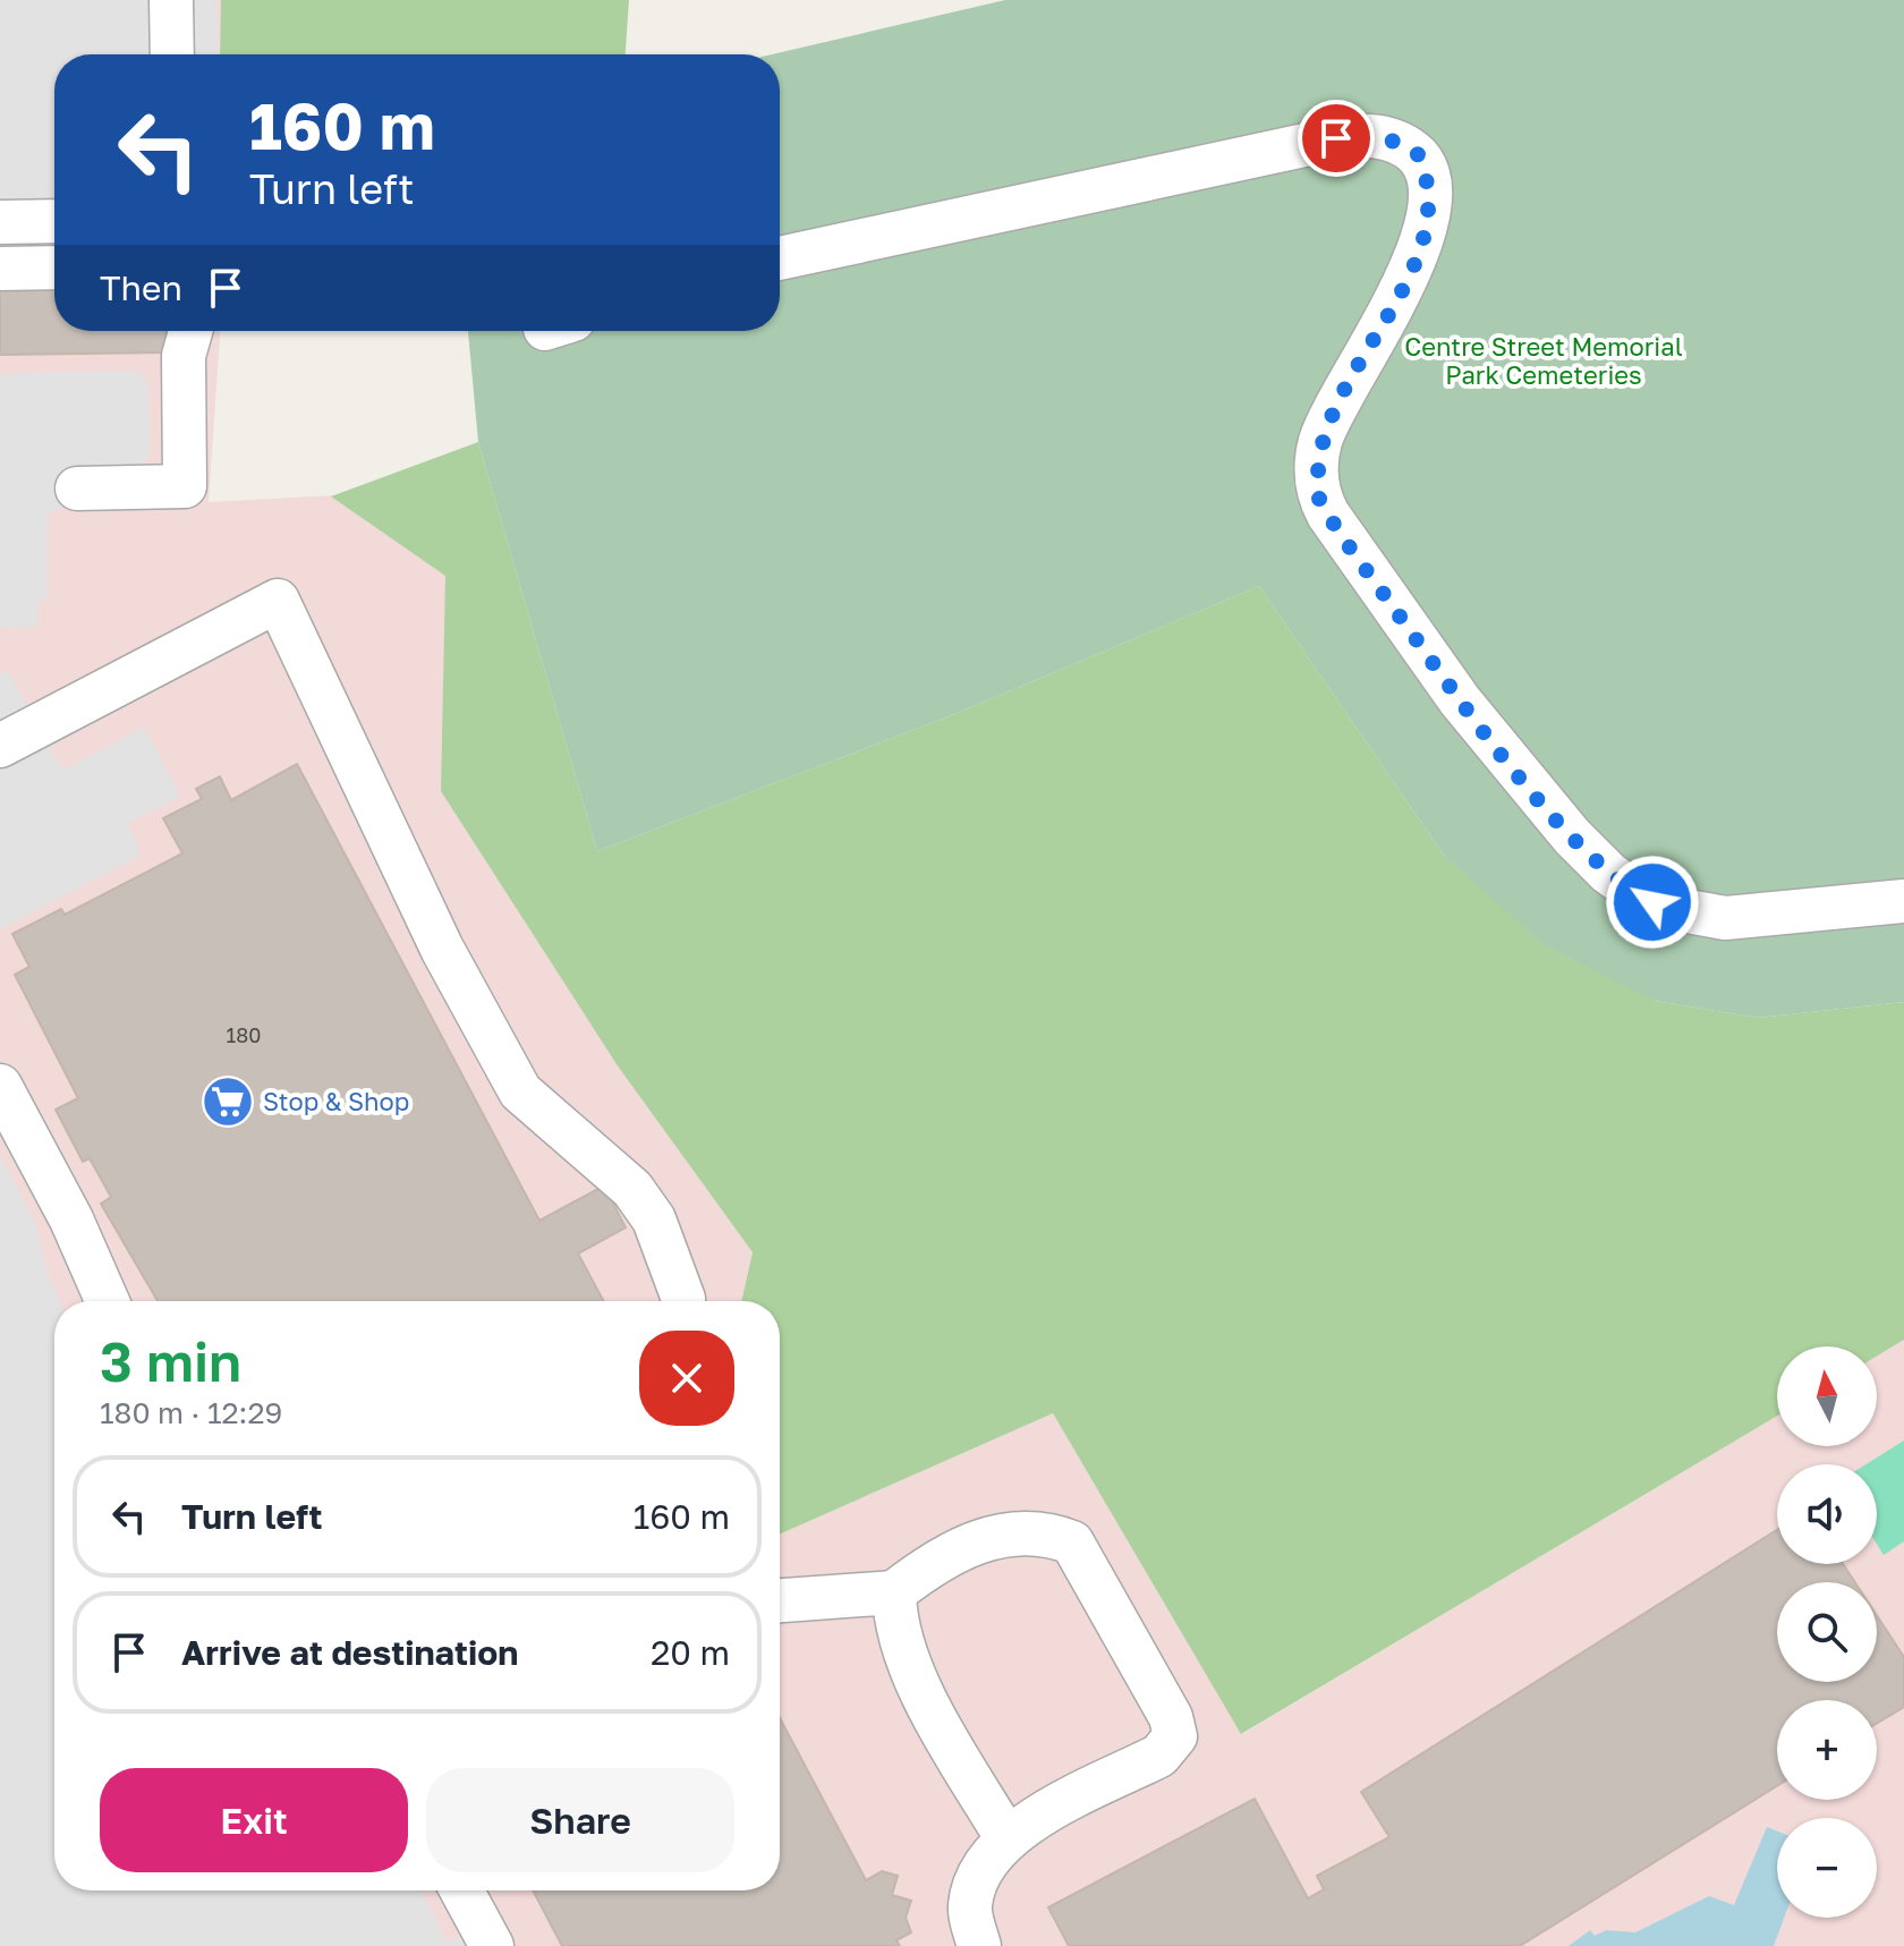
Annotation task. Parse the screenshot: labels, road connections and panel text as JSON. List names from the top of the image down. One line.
{"parks":["Centre Street Memorial Park Cemeteries"],"places":{"supermarket":["Stop & Shop"]},"house_numbers":["180"],"north":"top","page":{"turn":["160 m","Turn left"],"then":"Then","heading":["3 min","180 m · 12:29"],"map_buttons":["+","−"],"list":[{"name":"Turn left","value":"160 m"},{"name":"Arrive at destination","value":"20 m"}],"buttons":["Exit","Share"]}}
